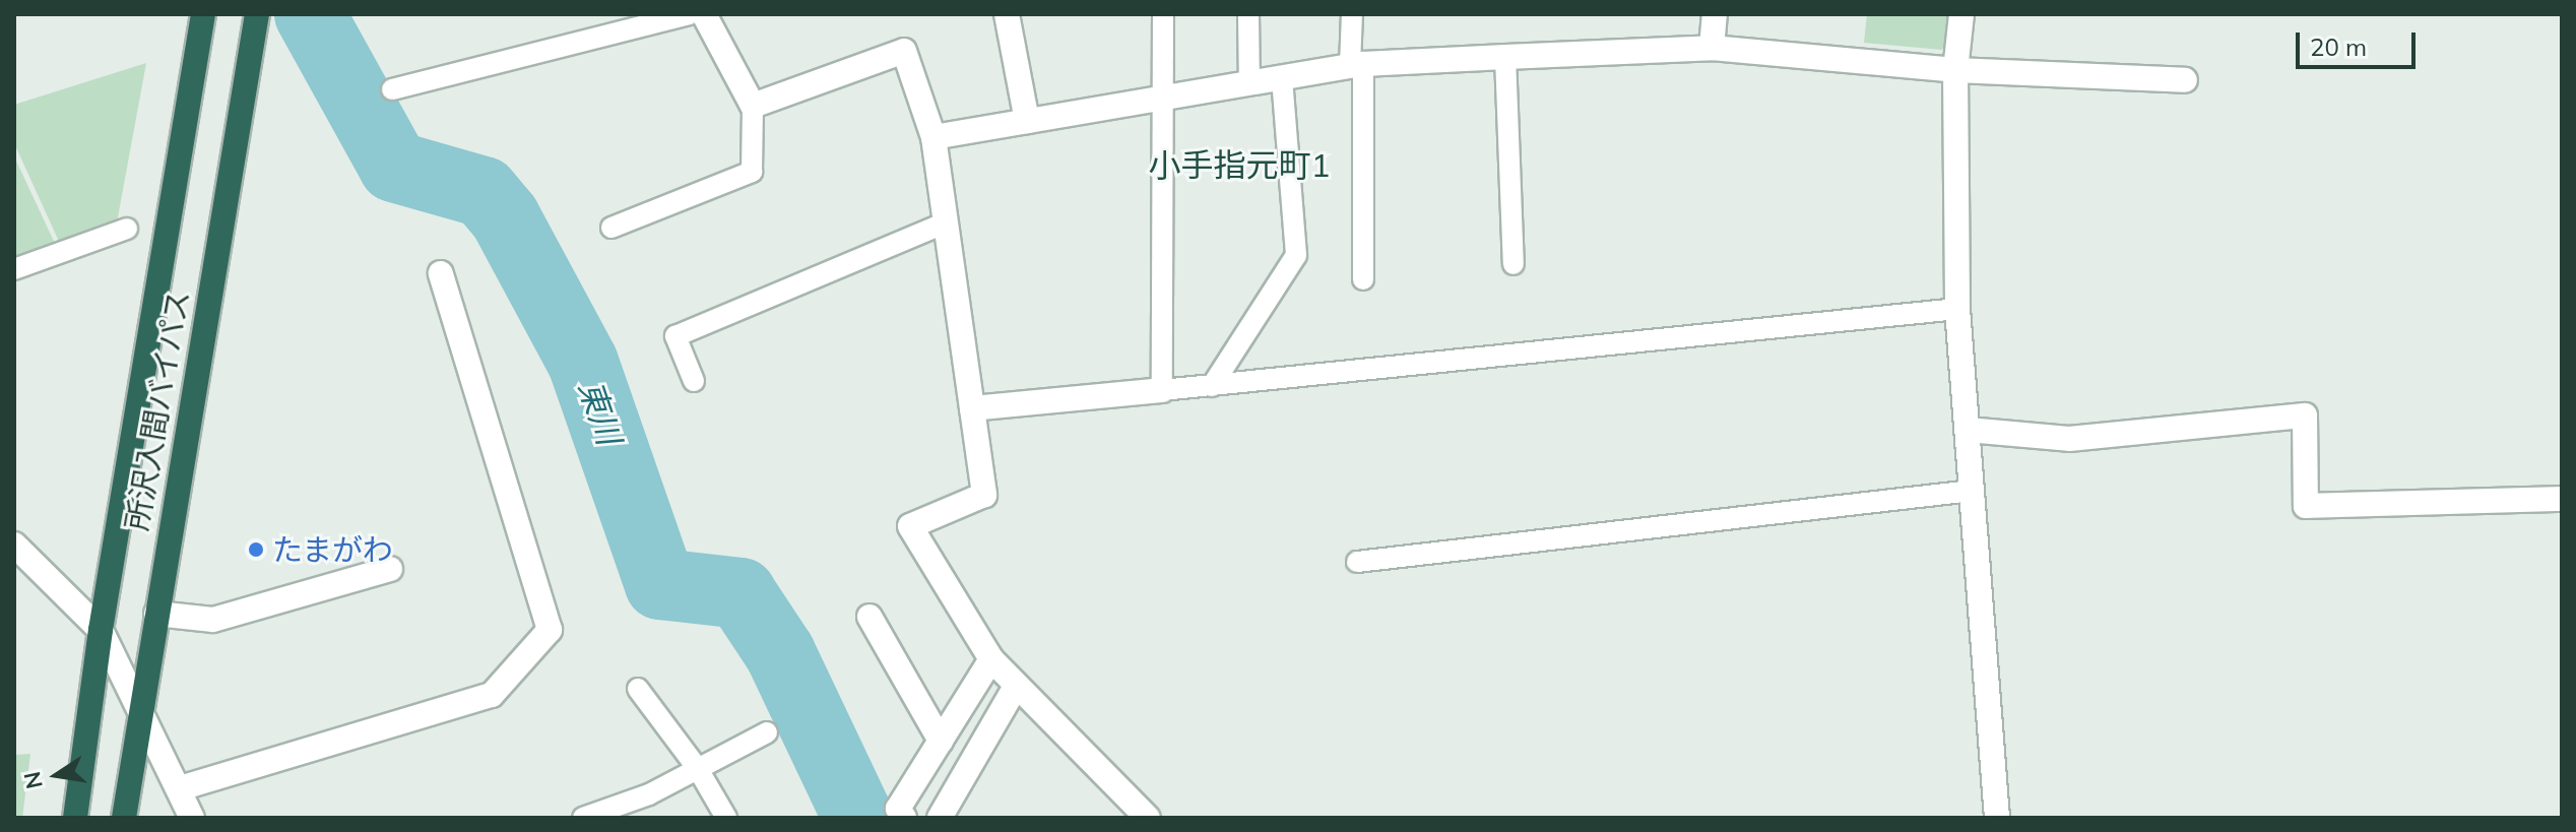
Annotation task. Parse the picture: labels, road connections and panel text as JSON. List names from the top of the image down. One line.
{"streets":{"highway":["所沢入間バイパス"]},"districts":["小手指元町1"],"water":["東川"],"places":["たまがわ"],"scale_bar":"20 m","north":"left"}
